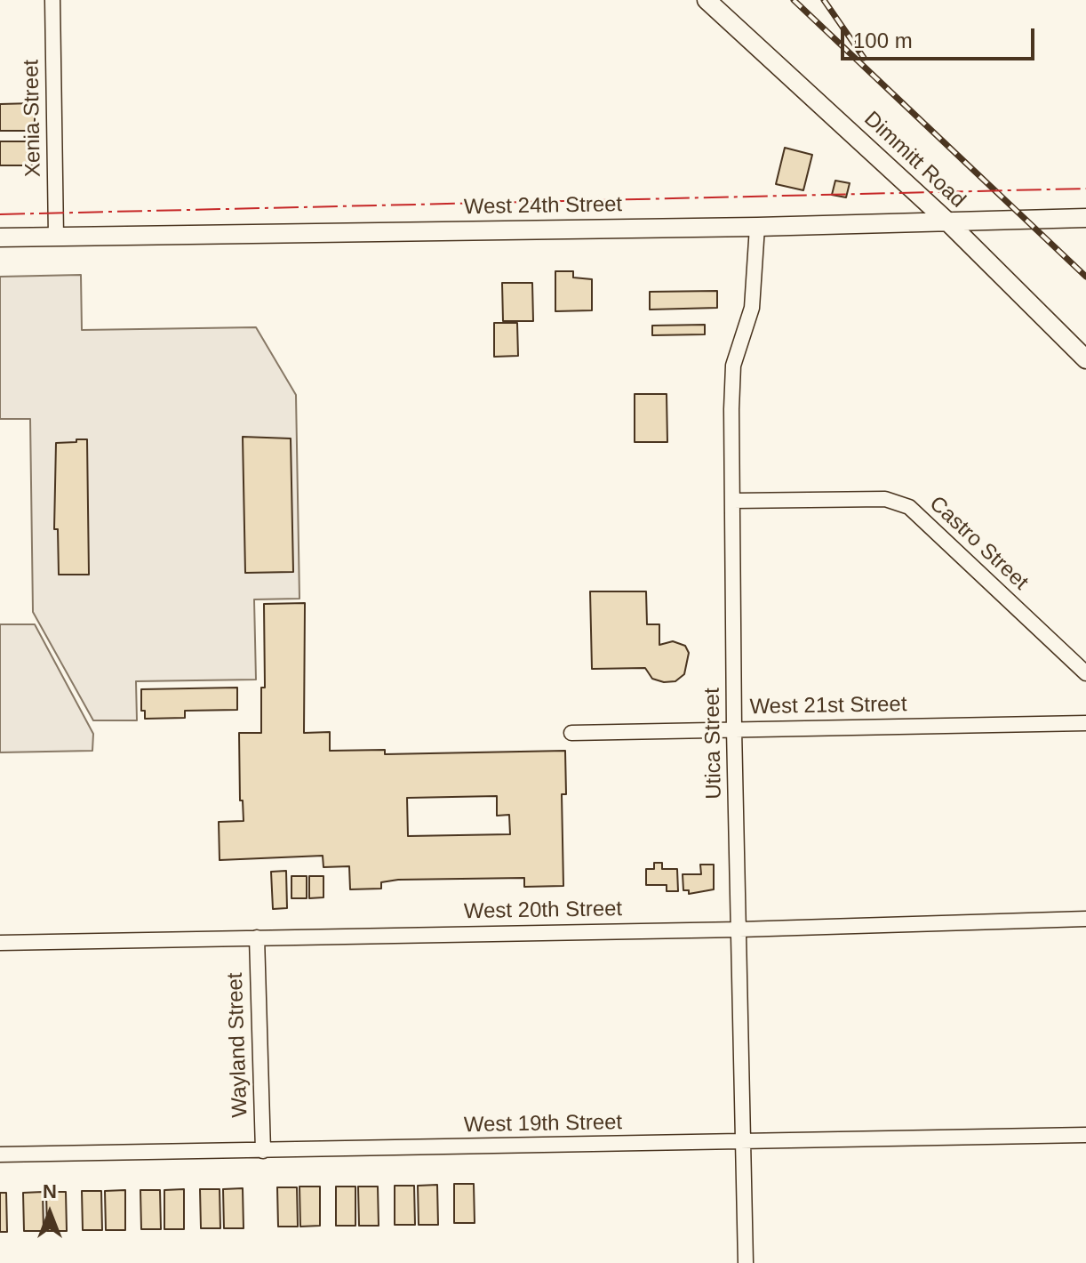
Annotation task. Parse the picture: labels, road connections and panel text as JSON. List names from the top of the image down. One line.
{"streets":{"main road":["Dimmitt Road","West 24th Street"],"street":["Xenia Street","Castro Street","West 21st Street","Utica Street","West 20th Street","Wayland Street","West 19th Street"]},"crossings":[["Xenia Street","West 24th Street"],["Dimmitt Road","West 24th Street"],["West 24th Street","Utica Street"],["Castro Street","Utica Street"],["West 21st Street","Utica Street"],["Utica Street","West 20th Street"],["Utica Street","West 19th Street"],["West 20th Street","Wayland Street"],["Wayland Street","West 19th Street"]],"scale_bar":"100 m","north":"top"}
